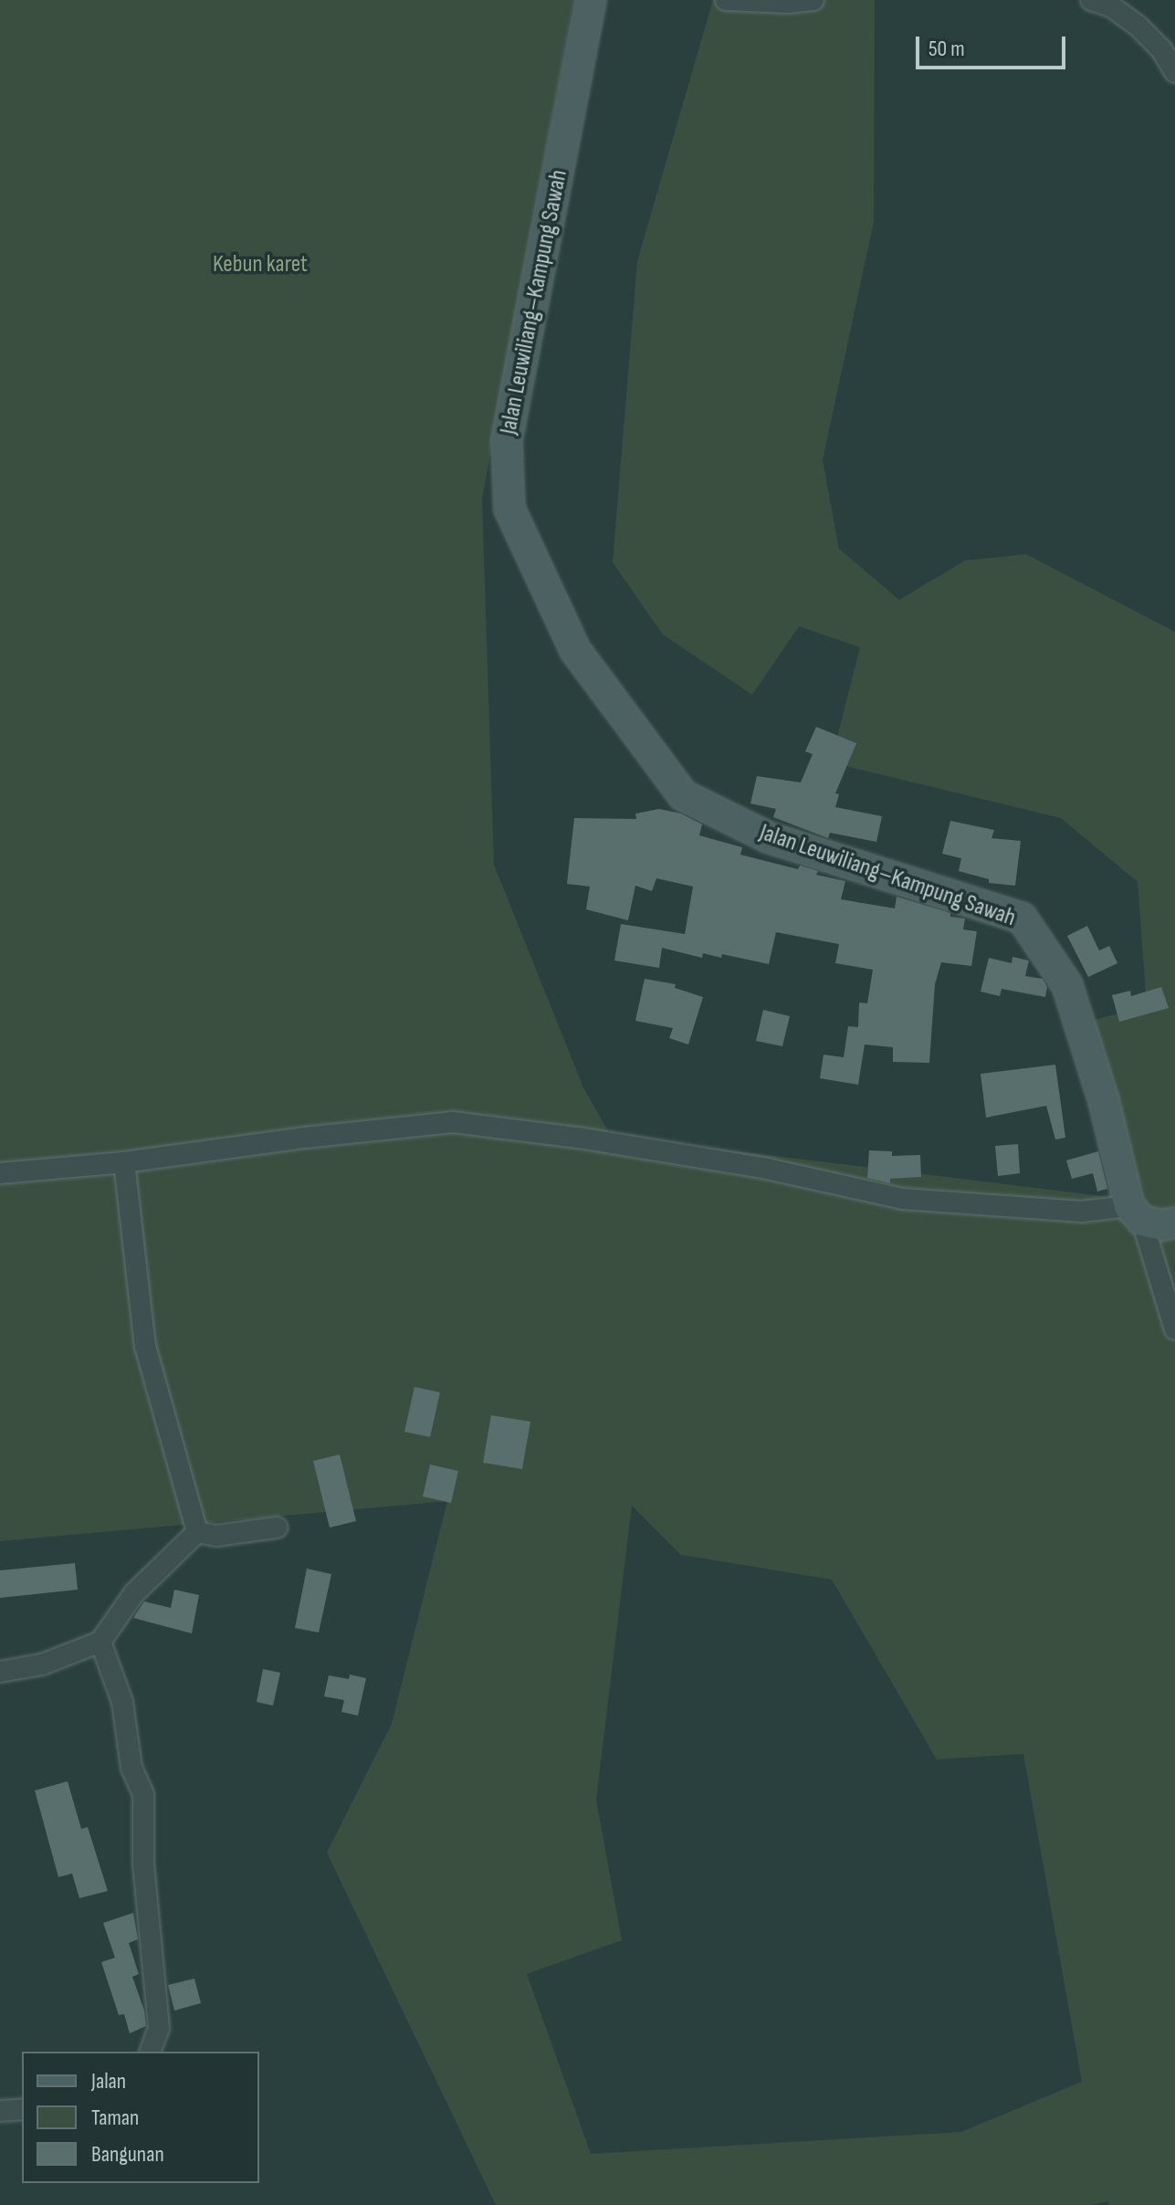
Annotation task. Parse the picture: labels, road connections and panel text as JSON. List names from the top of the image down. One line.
{"streets":{"main road":["Jalan Leuwiliang–Kampung Sawah"]},"parks":["Kebun karet"],"legend":["Jalan","Taman","Bangunan"],"scale_bar":"50 m"}
